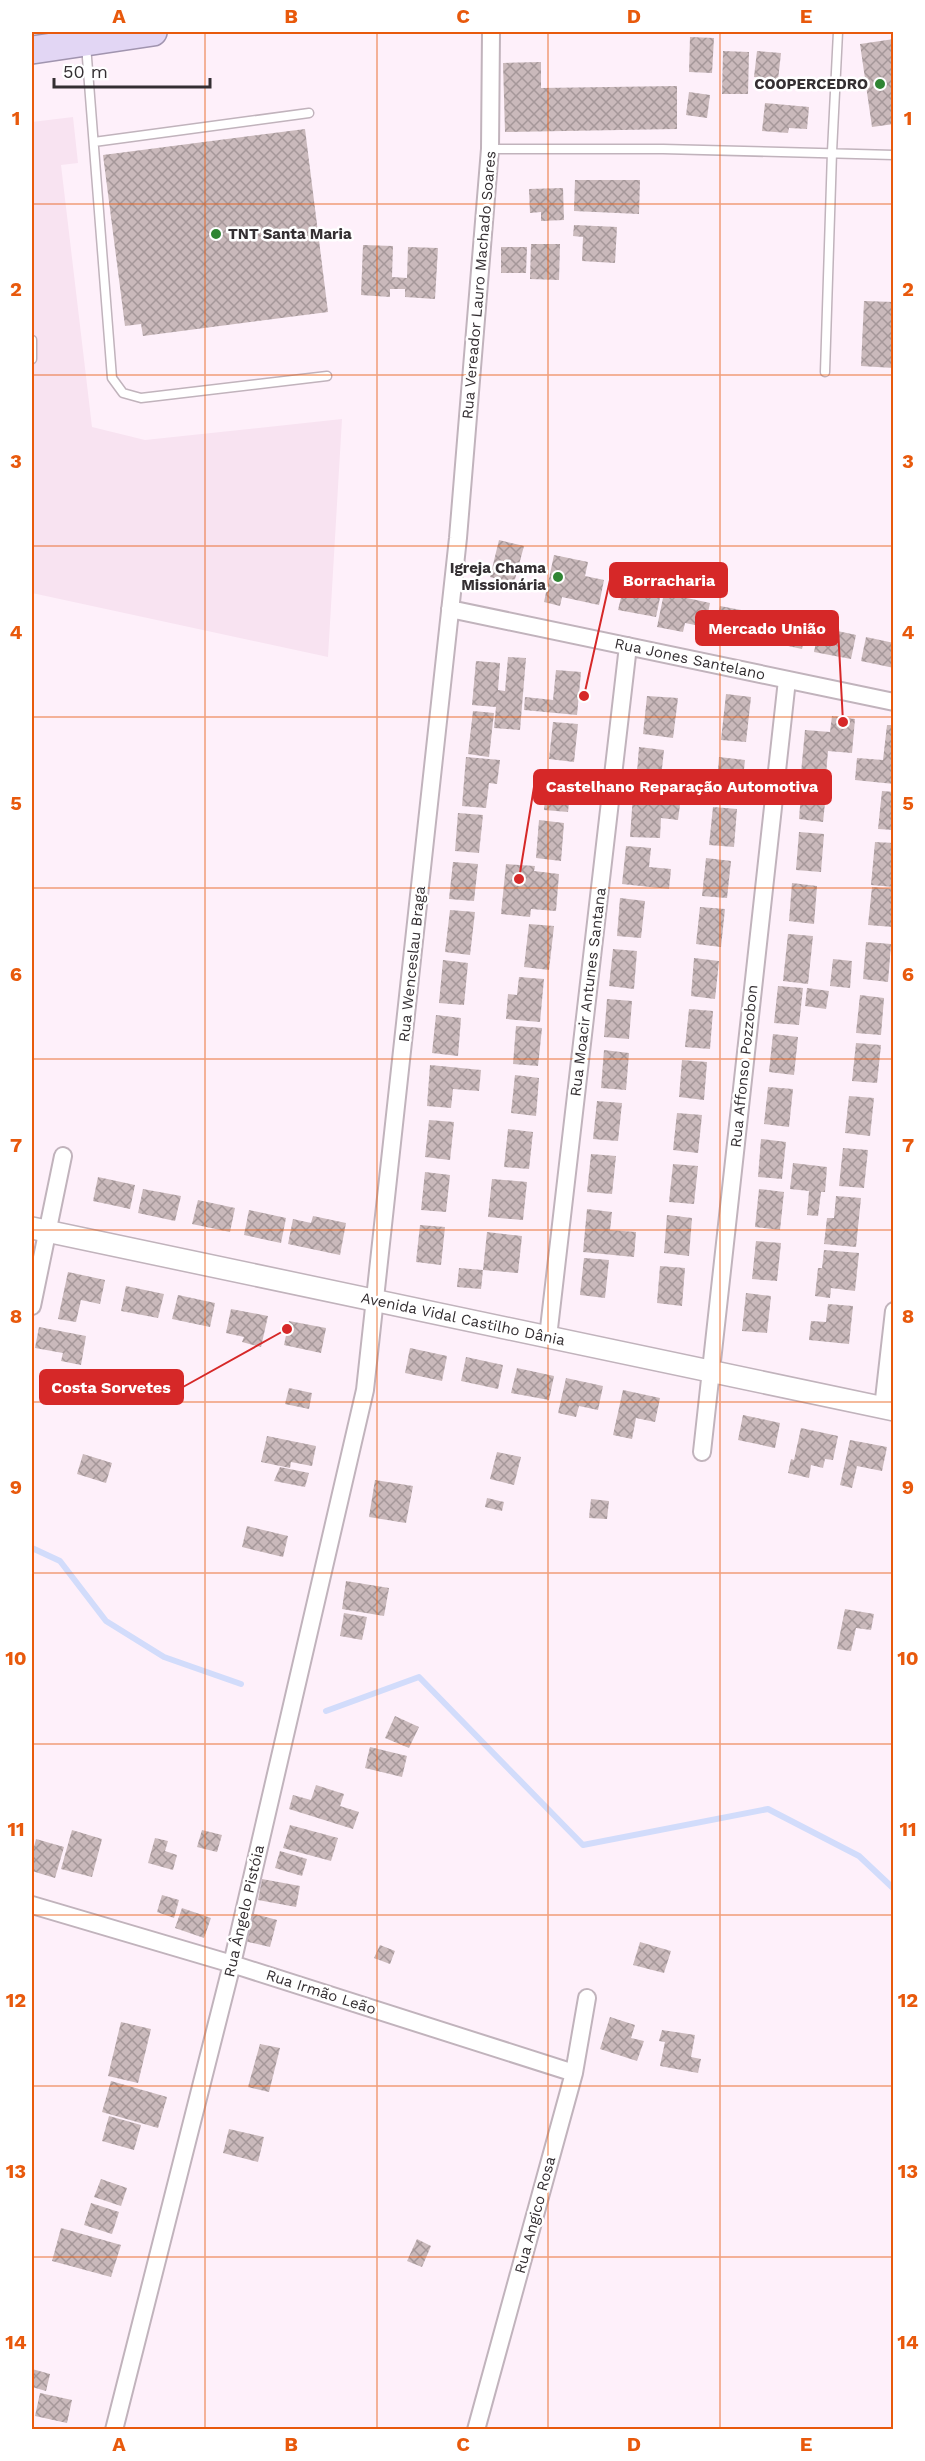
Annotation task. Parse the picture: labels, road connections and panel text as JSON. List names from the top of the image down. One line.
{"streets":{"street":["Rua Vereador Lauro Machado Soares","Rua Jones Santelano","Rua Wenceslau Braga","Rua Moacir Antunes Santana","Rua Affonso Pozzobon","Avenida Vidal Castilho Dânia","Rua Ângelo Pistóia","Rua Irmão Leão","Rua Angico Rosa"]},"crossings":[["Rua Vereador Lauro Machado Soares","Rua Wenceslau Braga"],["Rua Jones Santelano","Rua Wenceslau Braga"],["Rua Jones Santelano","Rua Moacir Antunes Santana"],["Rua Jones Santelano","Rua Affonso Pozzobon"],["Rua Wenceslau Braga","Avenida Vidal Castilho Dânia"],["Rua Wenceslau Braga","Rua Ângelo Pistóia"],["Rua Moacir Antunes Santana","Avenida Vidal Castilho Dânia"],["Rua Affonso Pozzobon","Avenida Vidal Castilho Dânia"],["Rua Ângelo Pistóia","Rua Irmão Leão"],["Rua Irmão Leão","Rua Angico Rosa"]],"places":["COOPERCEDRO","TNT Santa Maria","Igreja Chama Missionária","Borracharia","Mercado União","Castelhano Reparação Automotiva","Costa Sorvetes"],"scale_bar":"50 m","grid":{"columns":["A","B","C","D","E"],"rows":["1","2","3","4","5","6","7","8","9","10","11","12","13","14"]}}
